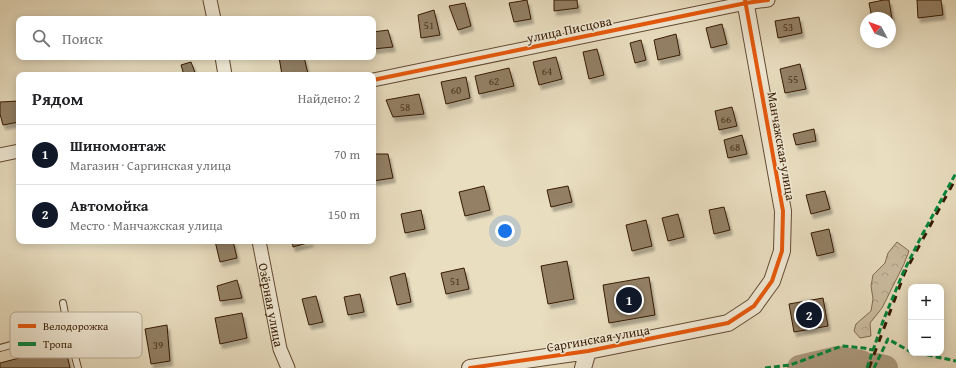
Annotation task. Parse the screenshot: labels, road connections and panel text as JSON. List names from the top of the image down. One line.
{"streets":{"street":["улица Писцова","Манчажская улица","Озёрная улица","Саргинская улица"]},"crossings":[["улица Писцова","Манчажская улица"],["Манчажская улица","Саргинская улица"]],"house_numbers":["51","53","64","55","62","60","58","66","68","51","39"],"legend":["Велодорожка","Тропа"],"north":"top left","page":{"search":"Поиск","heading":["Рядом","Найдено: 2"],"list":[{"mark":"1","name":"Шиномонтаж","note":"Магазин · Саргинская улица","value":"70 m"},{"mark":"2","name":"Автомойка","note":"Место · Манчажская улица","value":"150 m"}],"map_buttons":["+","−"],"pins":["1","2"]}}
